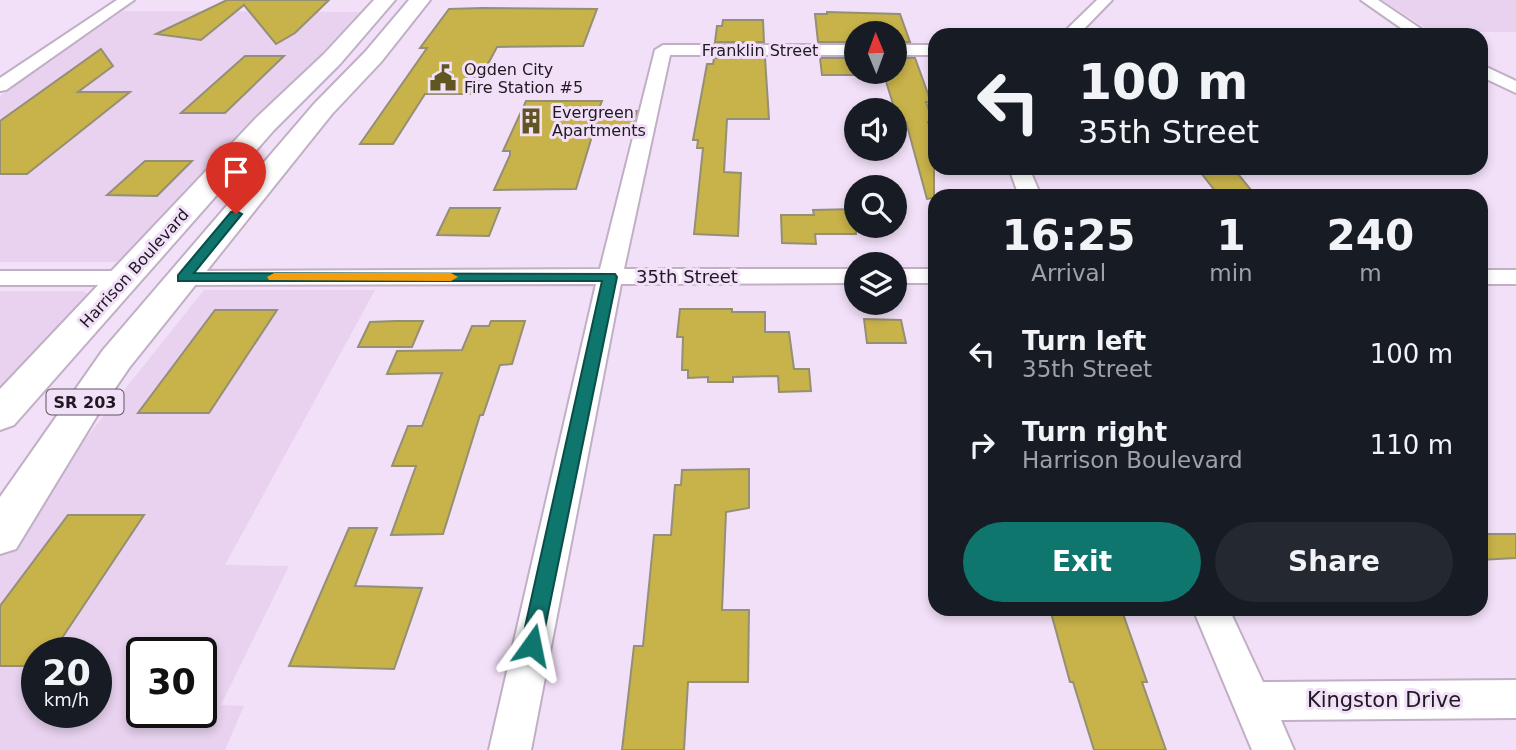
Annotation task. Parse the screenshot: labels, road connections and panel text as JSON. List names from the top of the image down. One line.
{"streets":{"main road":["Harrison Boulevard","SR 203"],"street":["Franklin Street","35th Street","Kingston Drive"]},"crossings":[["Franklin Street","35th Street"],["35th Street","SR 203"]],"places":{"public building":["Ogden City Fire Station #5"],"building":["Evergreen Apartments"]},"north":"top","page":{"turn":["100 m","35th Street"],"eta":["16:25","Arrival","1","min","240","m"],"list":[{"name":"Turn left","note":"35th Street","value":"100 m"},{"name":"Turn right","note":"Harrison Boulevard","value":"110 m"}],"buttons":["Exit","Share"],"speed":"20 km/h","limit":"30"}}
